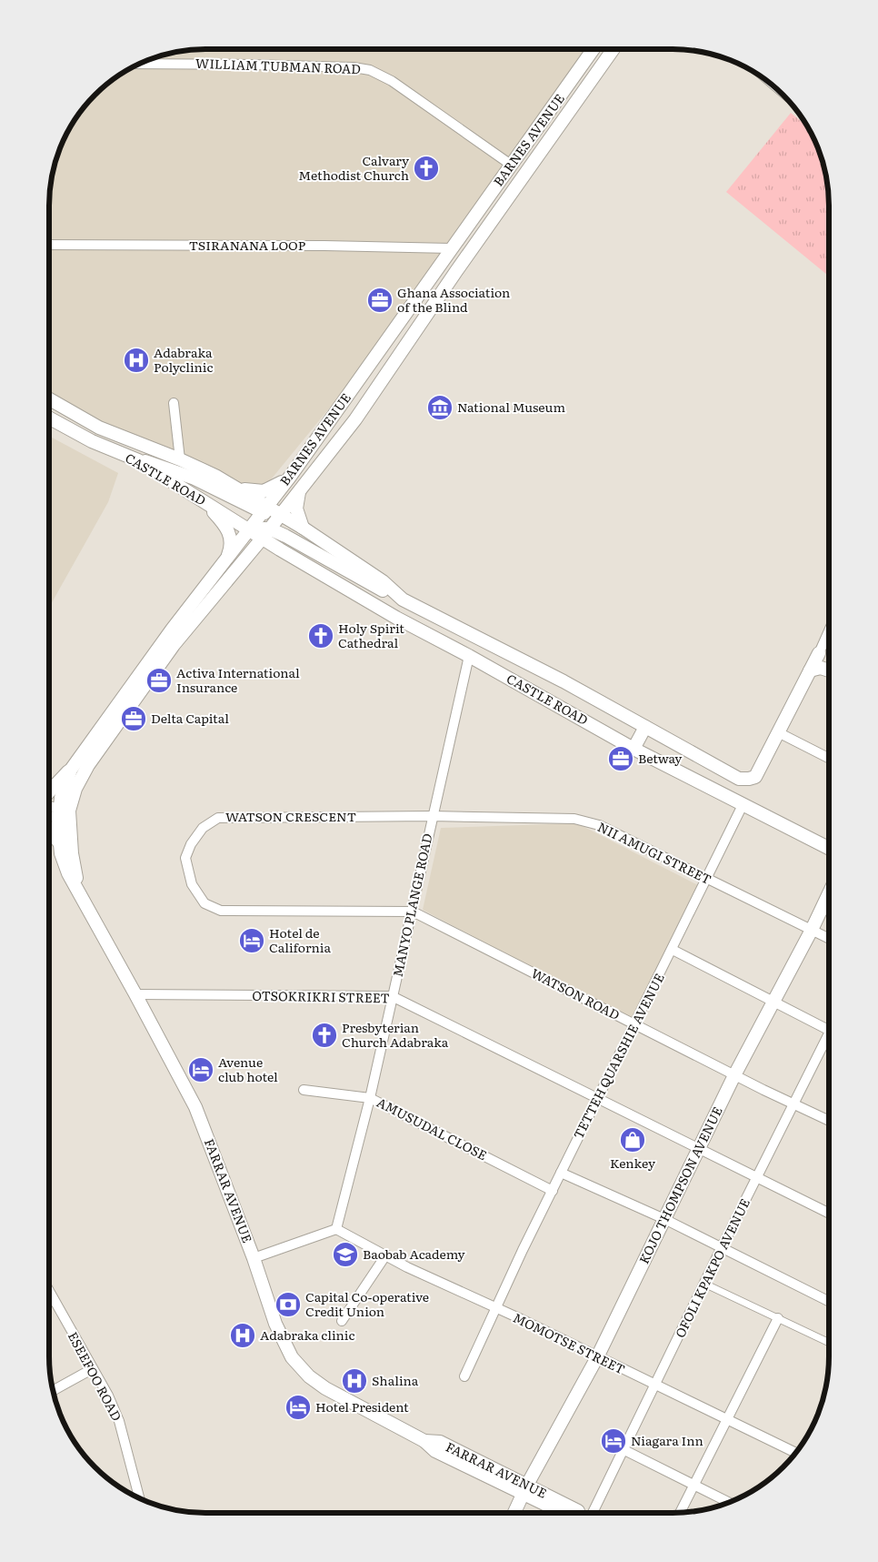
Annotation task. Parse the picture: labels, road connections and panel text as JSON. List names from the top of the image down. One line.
{"streets":{"main road":["BARNES AVENUE","CASTLE ROAD","KOJO THOMPSON AVENUE","FARRAR AVENUE"],"street":["WILLIAM TUBMAN ROAD","TSIRANANA LOOP","WATSON CRESCENT","NII AMUGI STREET","MANYO PLANGE ROAD","WATSON ROAD","OTSOKRIKRI STREET","TETTEH QUARSHIE AVENUE","AMUSUDAL CLOSE","OFOLI KPAKPO AVENUE","MOMOTSE STREET","ESEEFOO ROAD"]},"crossings":[["WILLIAM TUBMAN ROAD","BARNES AVENUE"],["BARNES AVENUE","TSIRANANA LOOP"],["BARNES AVENUE","CASTLE ROAD"],["BARNES AVENUE","FARRAR AVENUE"],["CASTLE ROAD","MANYO PLANGE ROAD"],["CASTLE ROAD","TETTEH QUARSHIE AVENUE"],["WATSON CRESCENT","NII AMUGI STREET"],["WATSON CRESCENT","MANYO PLANGE ROAD"],["WATSON CRESCENT","WATSON ROAD"],["NII AMUGI STREET","MANYO PLANGE ROAD"],["NII AMUGI STREET","TETTEH QUARSHIE AVENUE"],["NII AMUGI STREET","KOJO THOMPSON AVENUE"],["MANYO PLANGE ROAD","WATSON ROAD"],["MANYO PLANGE ROAD","OTSOKRIKRI STREET"],["MANYO PLANGE ROAD","AMUSUDAL CLOSE"],["MANYO PLANGE ROAD","MOMOTSE STREET"],["WATSON ROAD","TETTEH QUARSHIE AVENUE"],["WATSON ROAD","KOJO THOMPSON AVENUE"],["WATSON ROAD","OFOLI KPAKPO AVENUE"],["OTSOKRIKRI STREET","TETTEH QUARSHIE AVENUE"],["OTSOKRIKRI STREET","KOJO THOMPSON AVENUE"],["OTSOKRIKRI STREET","FARRAR AVENUE"],["OTSOKRIKRI STREET","OFOLI KPAKPO AVENUE"],["TETTEH QUARSHIE AVENUE","AMUSUDAL CLOSE"],["TETTEH QUARSHIE AVENUE","MOMOTSE STREET"],["KOJO THOMPSON AVENUE","FARRAR AVENUE"],["KOJO THOMPSON AVENUE","MOMOTSE STREET"],["OFOLI KPAKPO AVENUE","MOMOTSE STREET"]],"places":{"church":["Calvary Methodist Church","Holy Spirit Cathedral","Presbyterian Church Adabraka"],"office":["Ghana Association of the Blind","Activa International Insurance","Delta Capital","Betway"],"hospital":["Adabraka Polyclinic","Adabraka clinic","Shalina"],"museum":["National Museum"],"hotel":["Hotel de California","Avenue club hotel","Hotel President","Niagara Inn"],"shop":["Kenkey"],"school or university":["Baobab Academy"],"bank":["Capital Co-operative Credit Union"]}}
